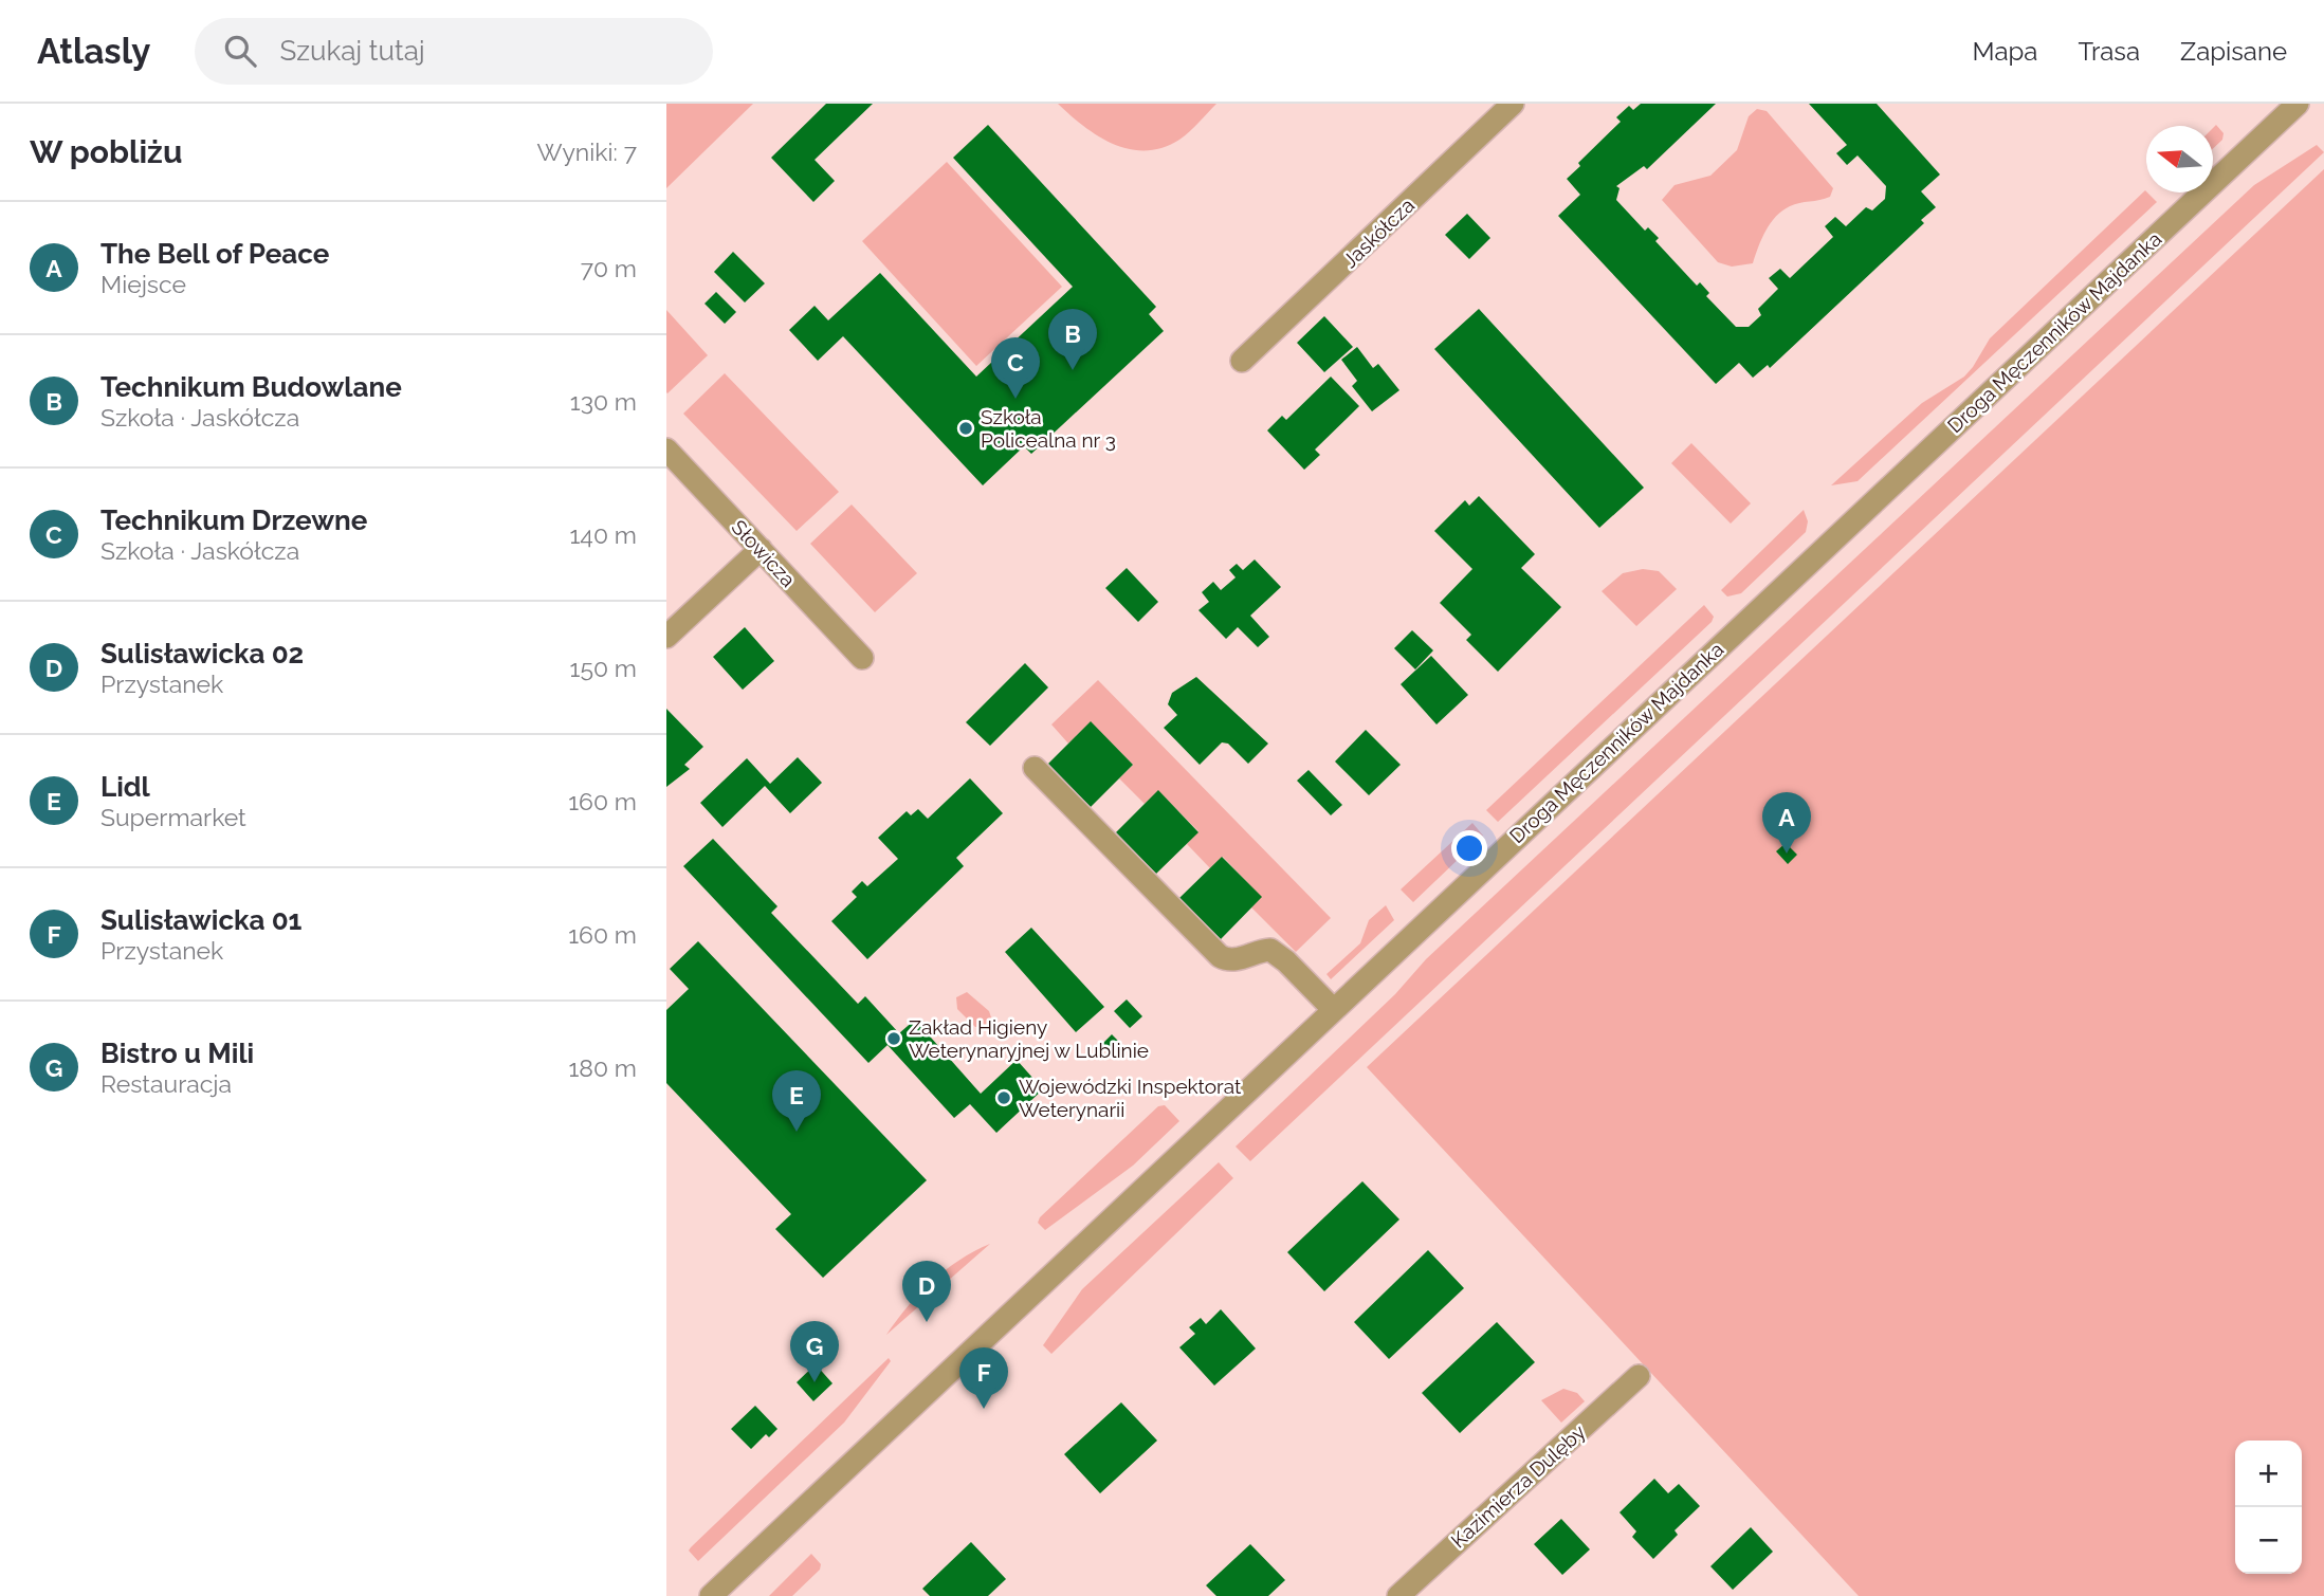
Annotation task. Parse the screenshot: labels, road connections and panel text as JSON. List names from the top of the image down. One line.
{"streets":{"street":["Jaskółcza","Droga Męczenników Majdanka","Słowicza","Kazimierza Dulęby"]},"places":["Szkoła Policealna nr 3","Zakład Higieny Weterynaryjnej w Lublinie","Wojewódzki Inspektorat Weterynarii"],"north":"left","page":{"header":"Atlasly","search":"Szukaj tutaj","nav":["Mapa","Trasa","Zapisane"],"heading":["W pobliżu","Wyniki: 7"],"list":[{"mark":"A","name":"The Bell of Peace","note":"Miejsce","value":"70 m"},{"mark":"B","name":"Technikum Budowlane","note":"Szkoła · Jaskółcza","value":"130 m"},{"mark":"C","name":"Technikum Drzewne","note":"Szkoła · Jaskółcza","value":"140 m"},{"mark":"D","name":"Sulisławicka 02","note":"Przystanek","value":"150 m"},{"mark":"E","name":"Lidl","note":"Supermarket","value":"160 m"},{"mark":"F","name":"Sulisławicka 01","note":"Przystanek","value":"160 m"},{"mark":"G","name":"Bistro u Mili","note":"Restauracja","value":"180 m"}],"pins":["B","C","A","E","D","G","F"],"map_buttons":["+","−"]}}
